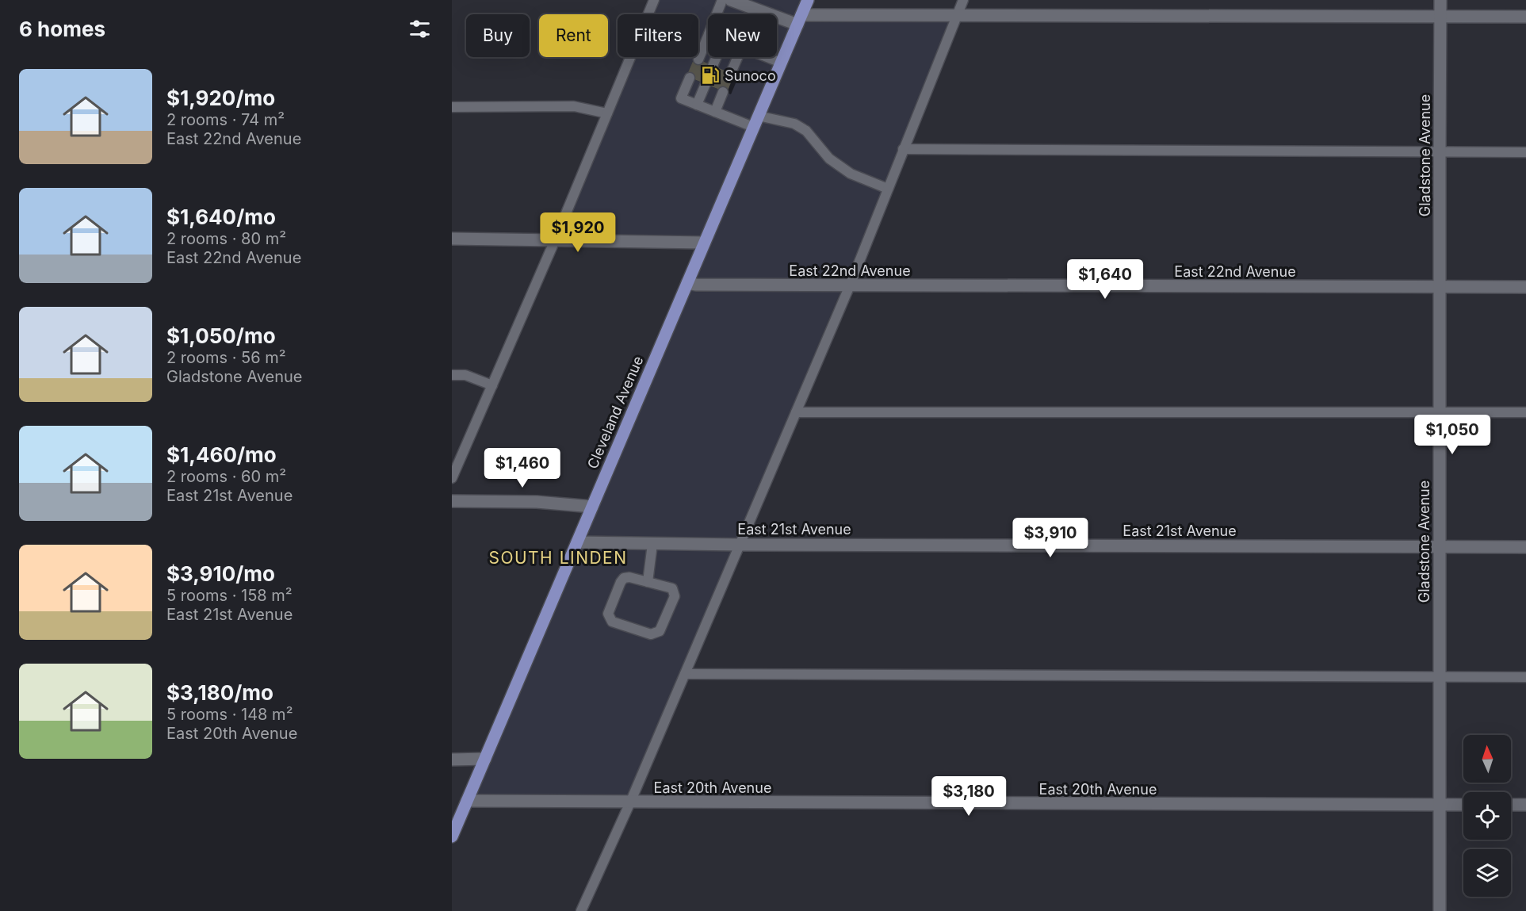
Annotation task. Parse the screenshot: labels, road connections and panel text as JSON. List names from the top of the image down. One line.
{"streets":{"main road":["Cleveland Avenue"],"street":["Gladstone Avenue","East 22nd Avenue","East 21st Avenue","East 20th Avenue"]},"crossings":[["Gladstone Avenue","East 22nd Avenue"],["Gladstone Avenue","East 21st Avenue"],["Gladstone Avenue","East 20th Avenue"],["East 22nd Avenue","Cleveland Avenue"],["Cleveland Avenue","East 21st Avenue"],["Cleveland Avenue","East 20th Avenue"]],"districts":["SOUTH LINDEN"],"places":{"fuel station":["Sunoco"]},"north":"top","page":{"heading":"6 homes","chip":["Buy","Rent","Filters","New"],"list":[{"name":"$1,920/mo","note":"2 rooms · 74 m² · East 22nd Avenue"},{"name":"$1,640/mo","note":"2 rooms · 80 m² · East 22nd Avenue"},{"name":"$1,050/mo","note":"2 rooms · 56 m² · Gladstone Avenue"},{"name":"$1,460/mo","note":"2 rooms · 60 m² · East 21st Avenue"},{"name":"$3,910/mo","note":"5 rooms · 158 m² · East 21st Avenue"},{"name":"$3,180/mo","note":"5 rooms · 148 m² · East 20th Avenue"}],"price":["$1,920","$1,640","$1,050","$1,460","$3,910","$3,180"]}}
